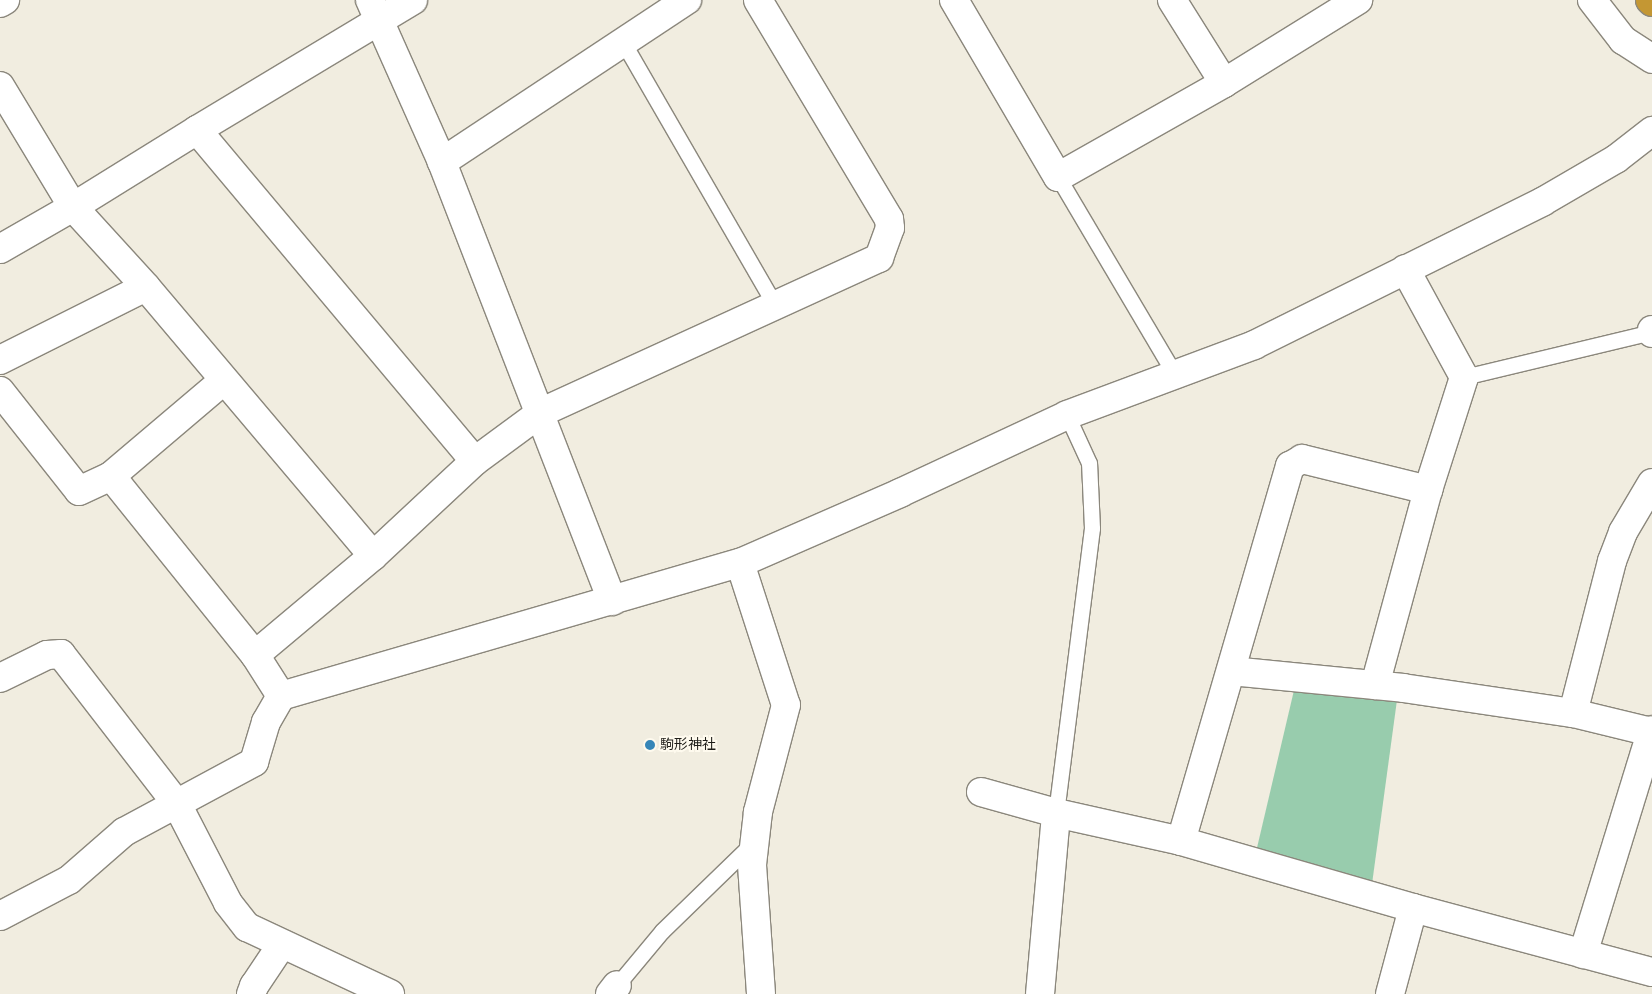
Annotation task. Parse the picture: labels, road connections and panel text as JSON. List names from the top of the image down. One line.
{"places":["駒形神社"]}
